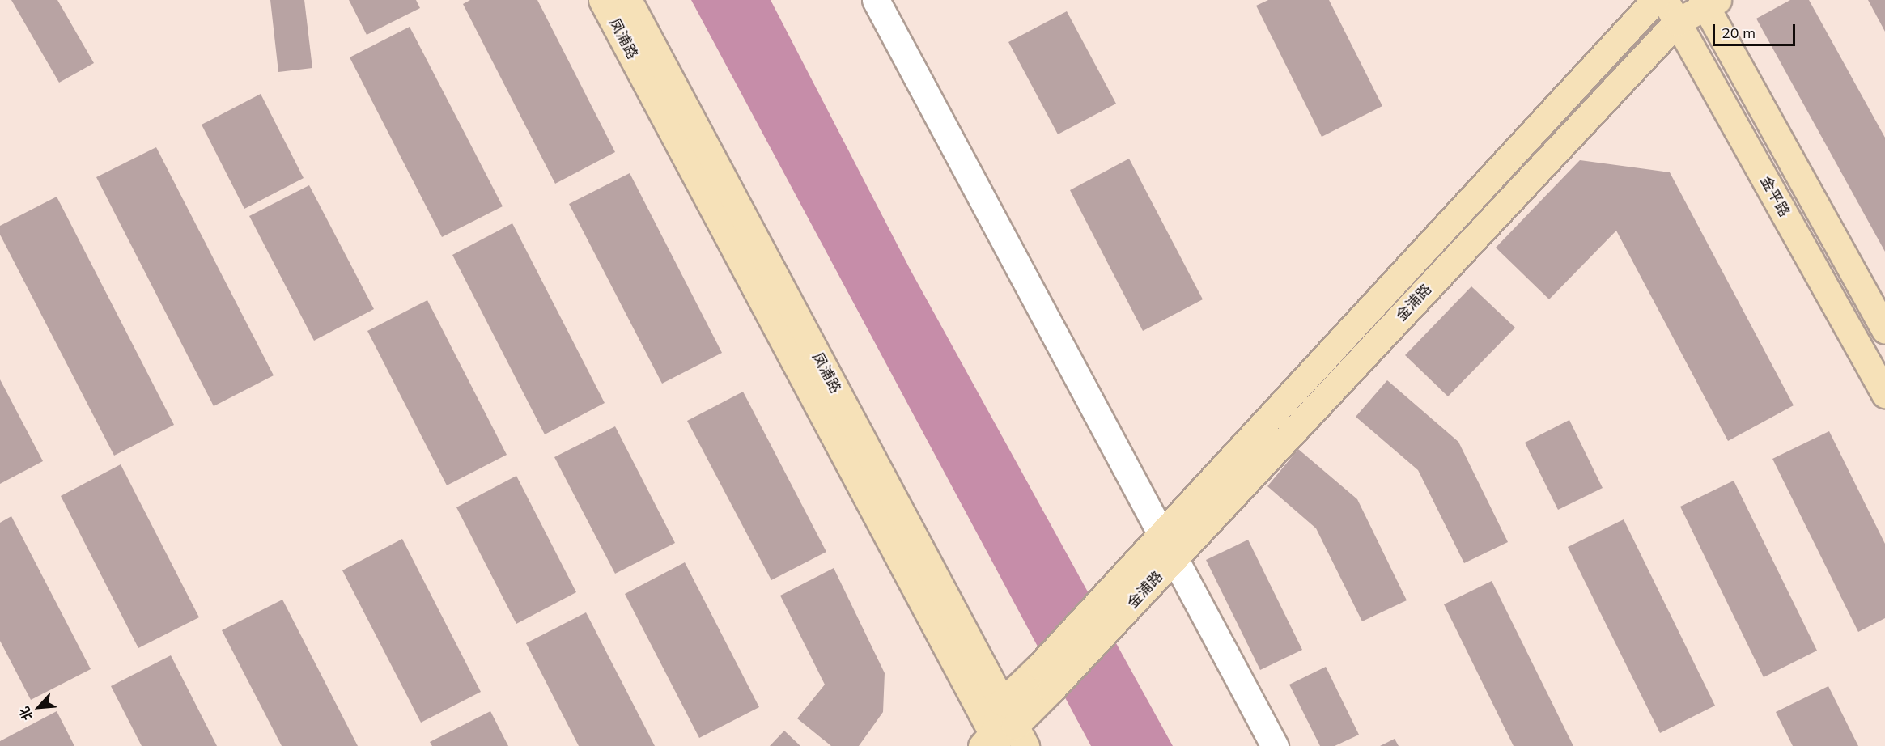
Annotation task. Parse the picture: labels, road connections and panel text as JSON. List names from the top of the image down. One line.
{"streets":{"street":["凤浦路","金平路","金浦路"]},"crossings":[["凤浦路","金浦路"],["金平路","金浦路"]],"scale_bar":"20 m","north":"bottom left"}
